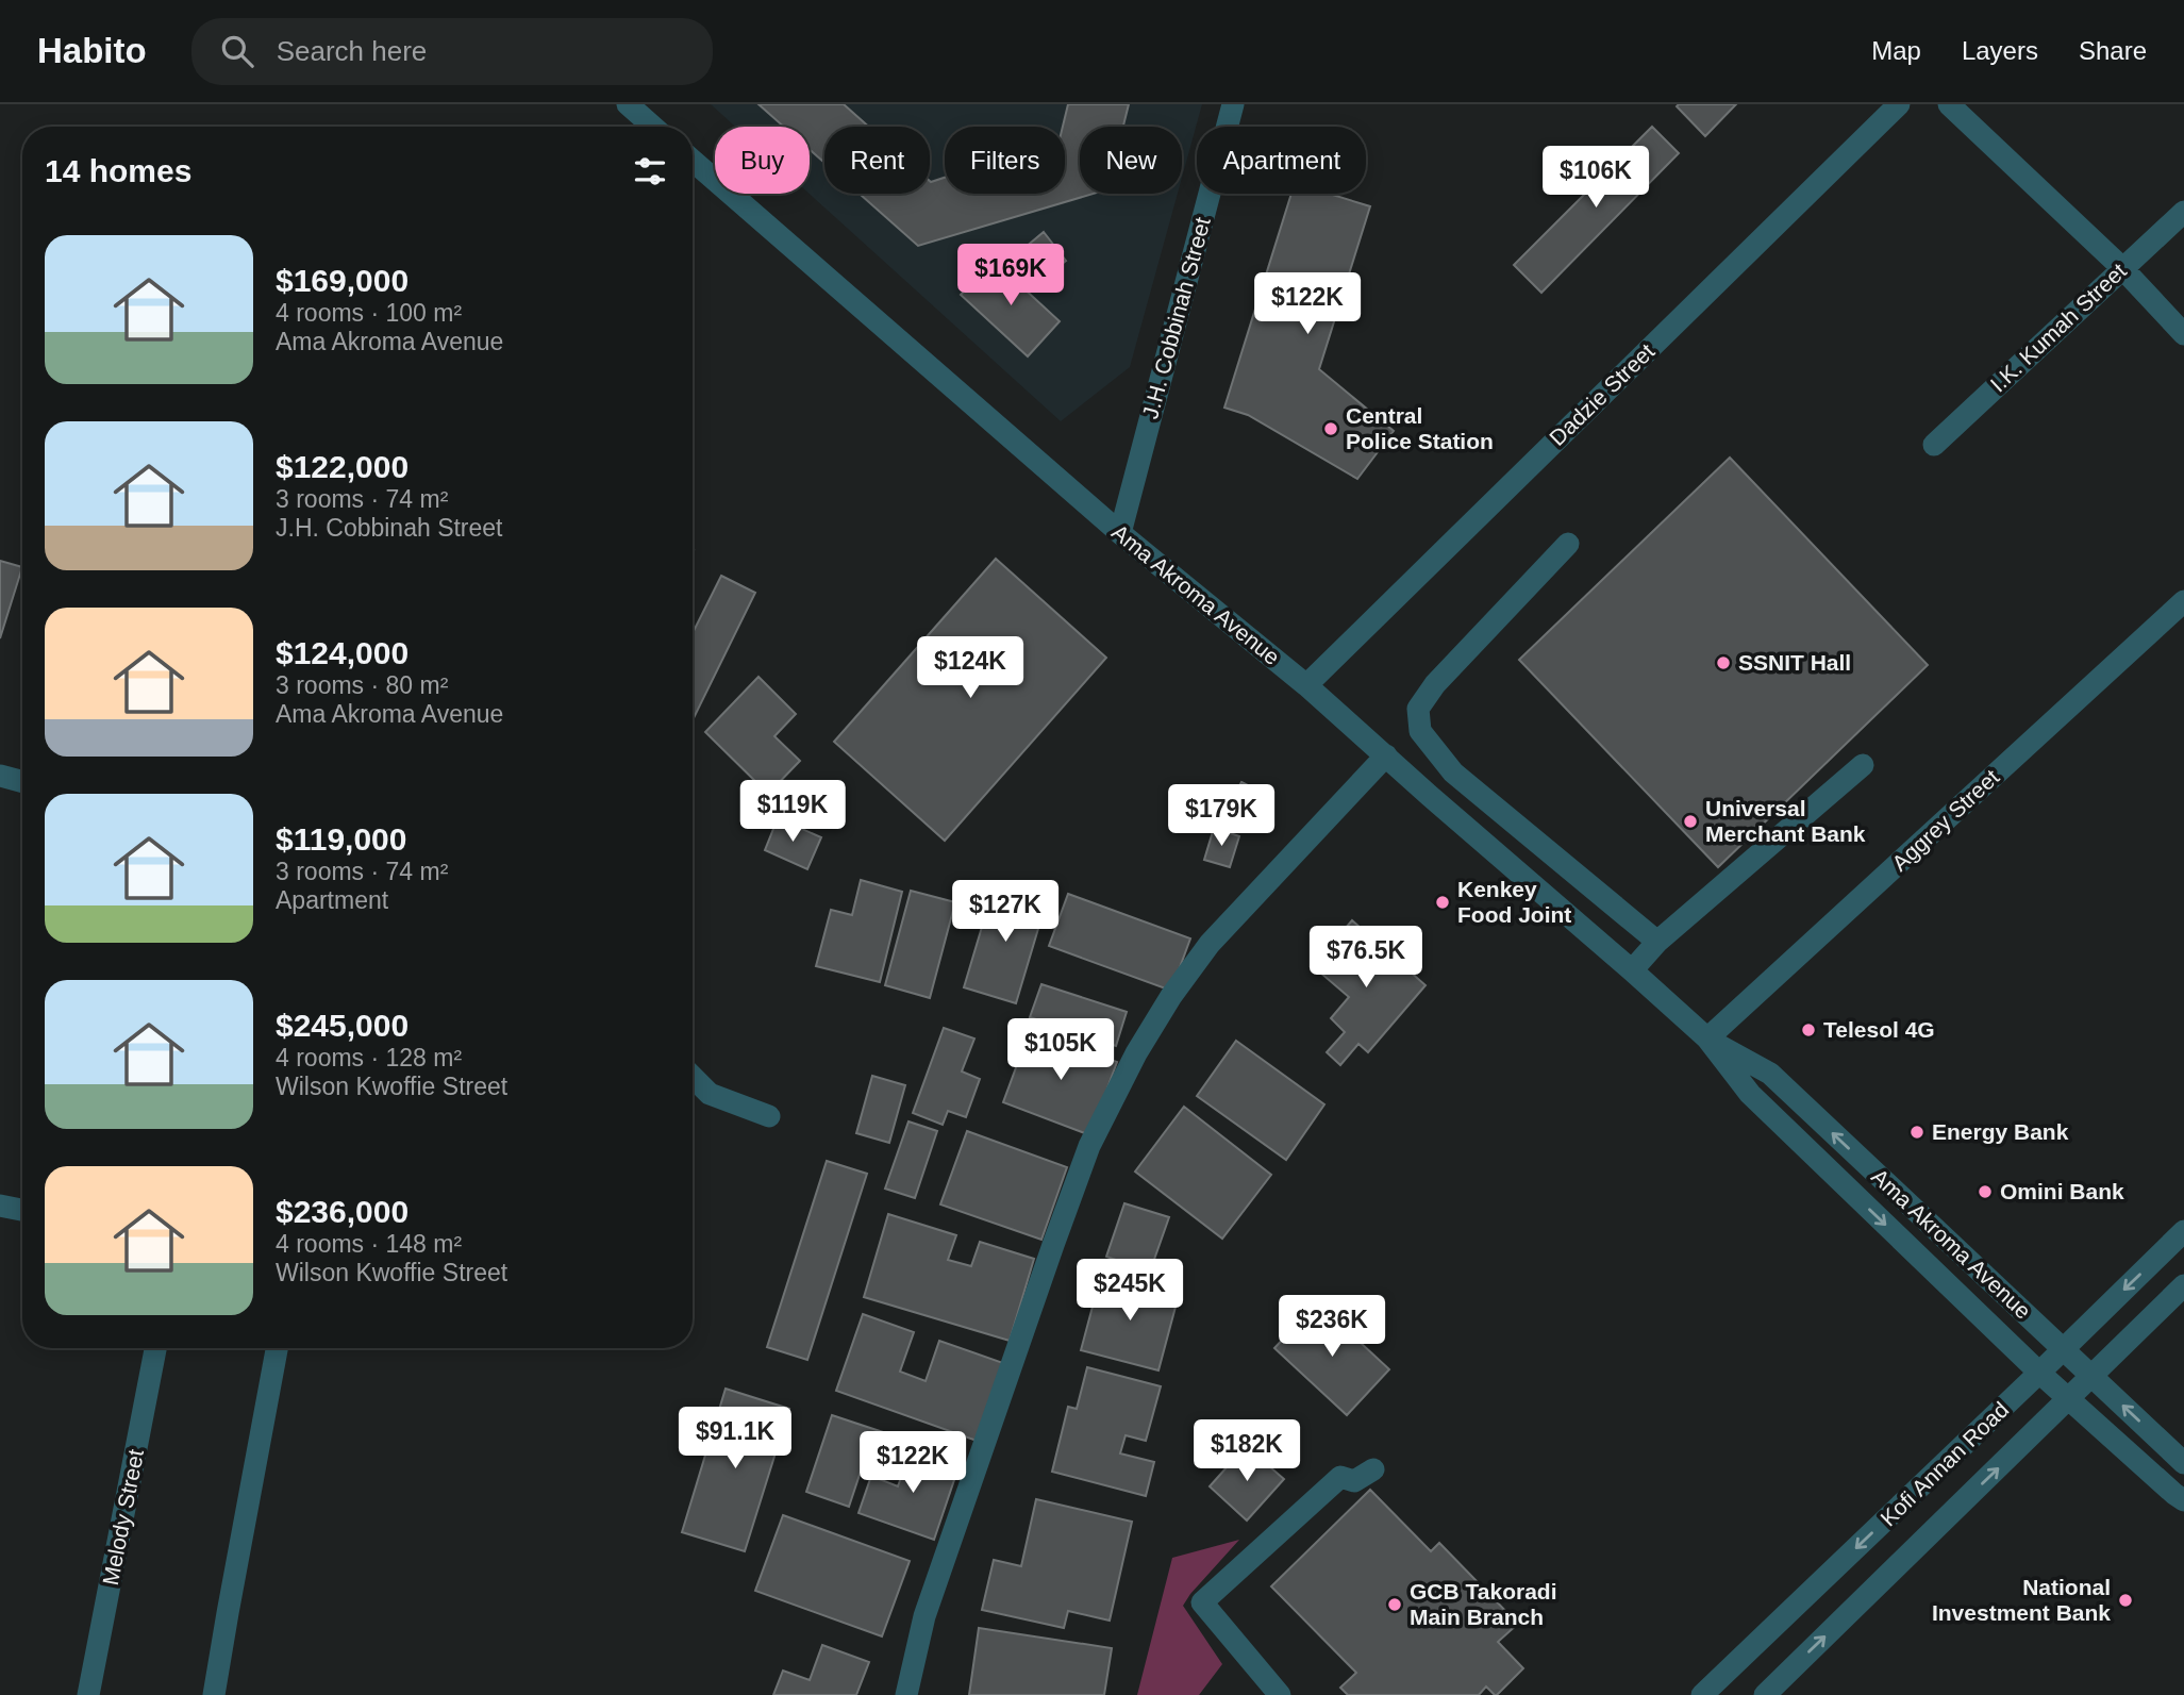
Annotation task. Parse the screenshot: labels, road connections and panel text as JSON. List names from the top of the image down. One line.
{"streets":{"street":["J.H. Cobbinah Street","I.K. Kumah Street","Dadzie Street","Ama Akroma Avenue","Aggrey Street","Kofi Annan Road","Melody Street"]},"crossings":[["J.H. Cobbinah Street","Ama Akroma Avenue"],["Dadzie Street","Ama Akroma Avenue"],["Ama Akroma Avenue","Aggrey Street"],["Ama Akroma Avenue","Kofi Annan Road"]],"places":["Central Police Station","SSNIT Hall","Universal Merchant Bank","Kenkey Food Joint","Telesol 4G","Energy Bank","Omini Bank","National Investment Bank","GCB Takoradi Main Branch"],"page":{"header":"Habito","search":"Search here","nav":["Map","Layers","Share"],"chip":["Buy","Rent","Filters","New","Apartment"],"heading":"14 homes","price":["$106K","$169K","$122K","$124K","$119K","$179K","$127K","$76.5K","$105K","$245K","$236K","$91.1K","$182K","$122K"],"list":[{"name":"$169,000","note":"4 rooms · 100 m² · Ama Akroma Avenue"},{"name":"$122,000","note":"3 rooms · 74 m² · J.H. Cobbinah Street"},{"name":"$124,000","note":"3 rooms · 80 m² · Ama Akroma Avenue"},{"name":"$119,000","note":"3 rooms · 74 m² · Apartment"},{"name":"$245,000","note":"4 rooms · 128 m² · Wilson Kwoffie Street"},{"name":"$236,000","note":"4 rooms · 148 m² · Wilson Kwoffie Street"}]}}
